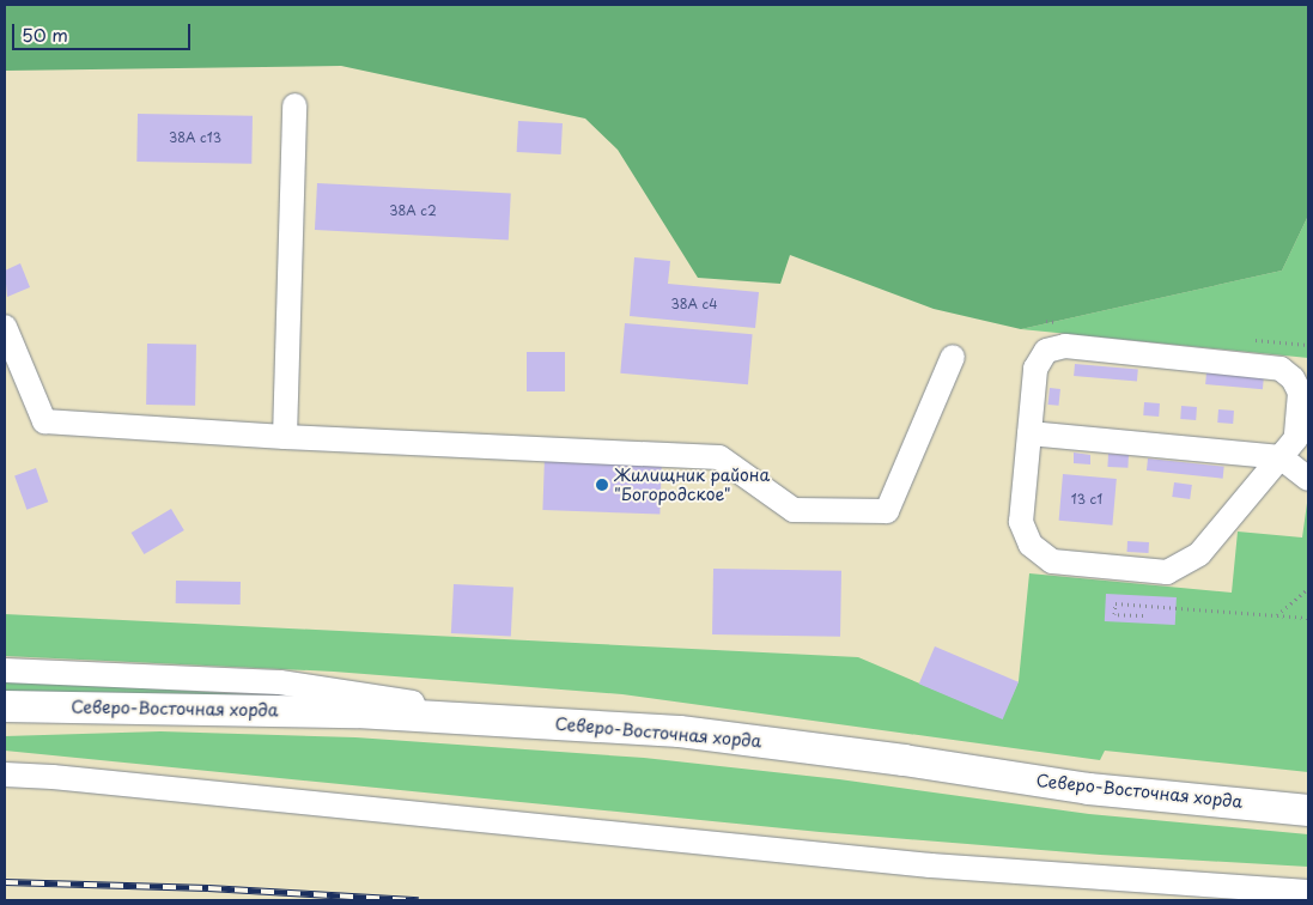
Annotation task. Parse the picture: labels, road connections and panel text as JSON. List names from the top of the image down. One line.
{"streets":{"main road":["Северо-Восточная хорда"]},"places":["Жилищник района \"Богородское\""],"house_numbers":["38А с13","38А с2","38А с4","13 с1"],"scale_bar":"50 m"}
